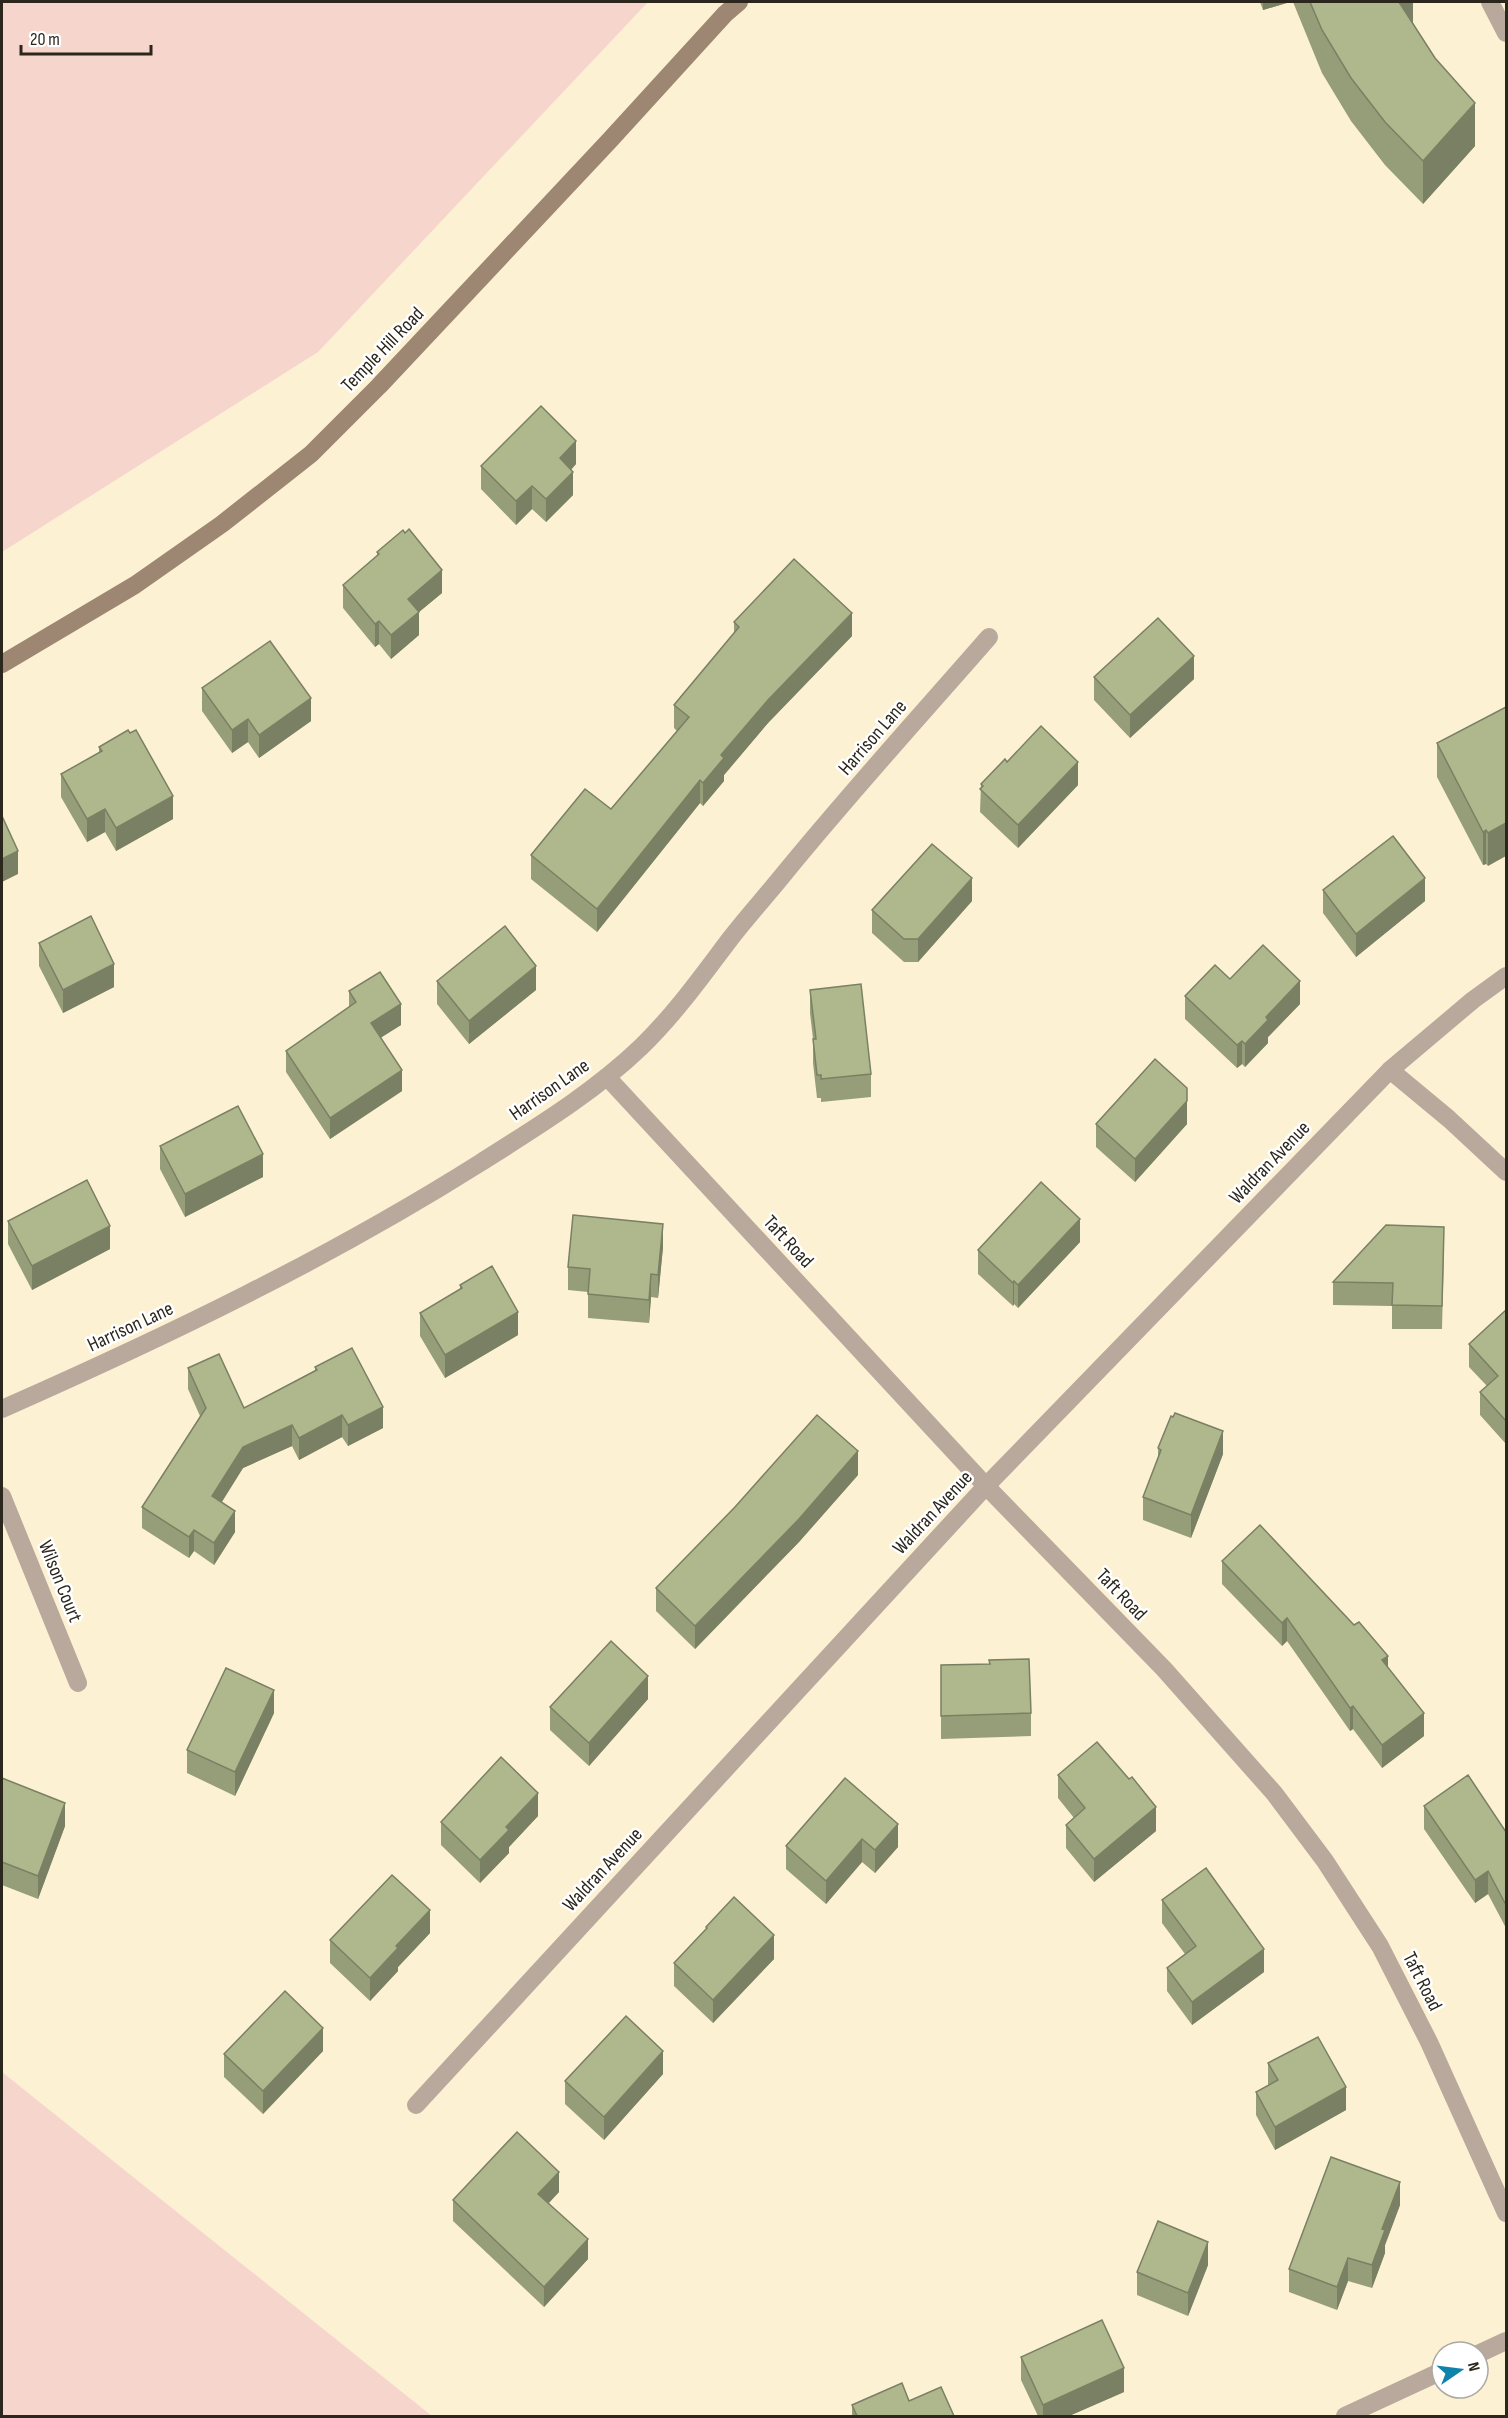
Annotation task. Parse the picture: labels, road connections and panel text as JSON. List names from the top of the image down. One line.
{"streets":{"main road":["Temple Hill Road"],"street":["Harrison Lane","Waldran Avenue","Taft Road","Wilson Court"]},"crossings":[["Harrison Lane","Taft Road"],["Waldran Avenue","Taft Road"]],"scale_bar":"20 m","north":"right"}
